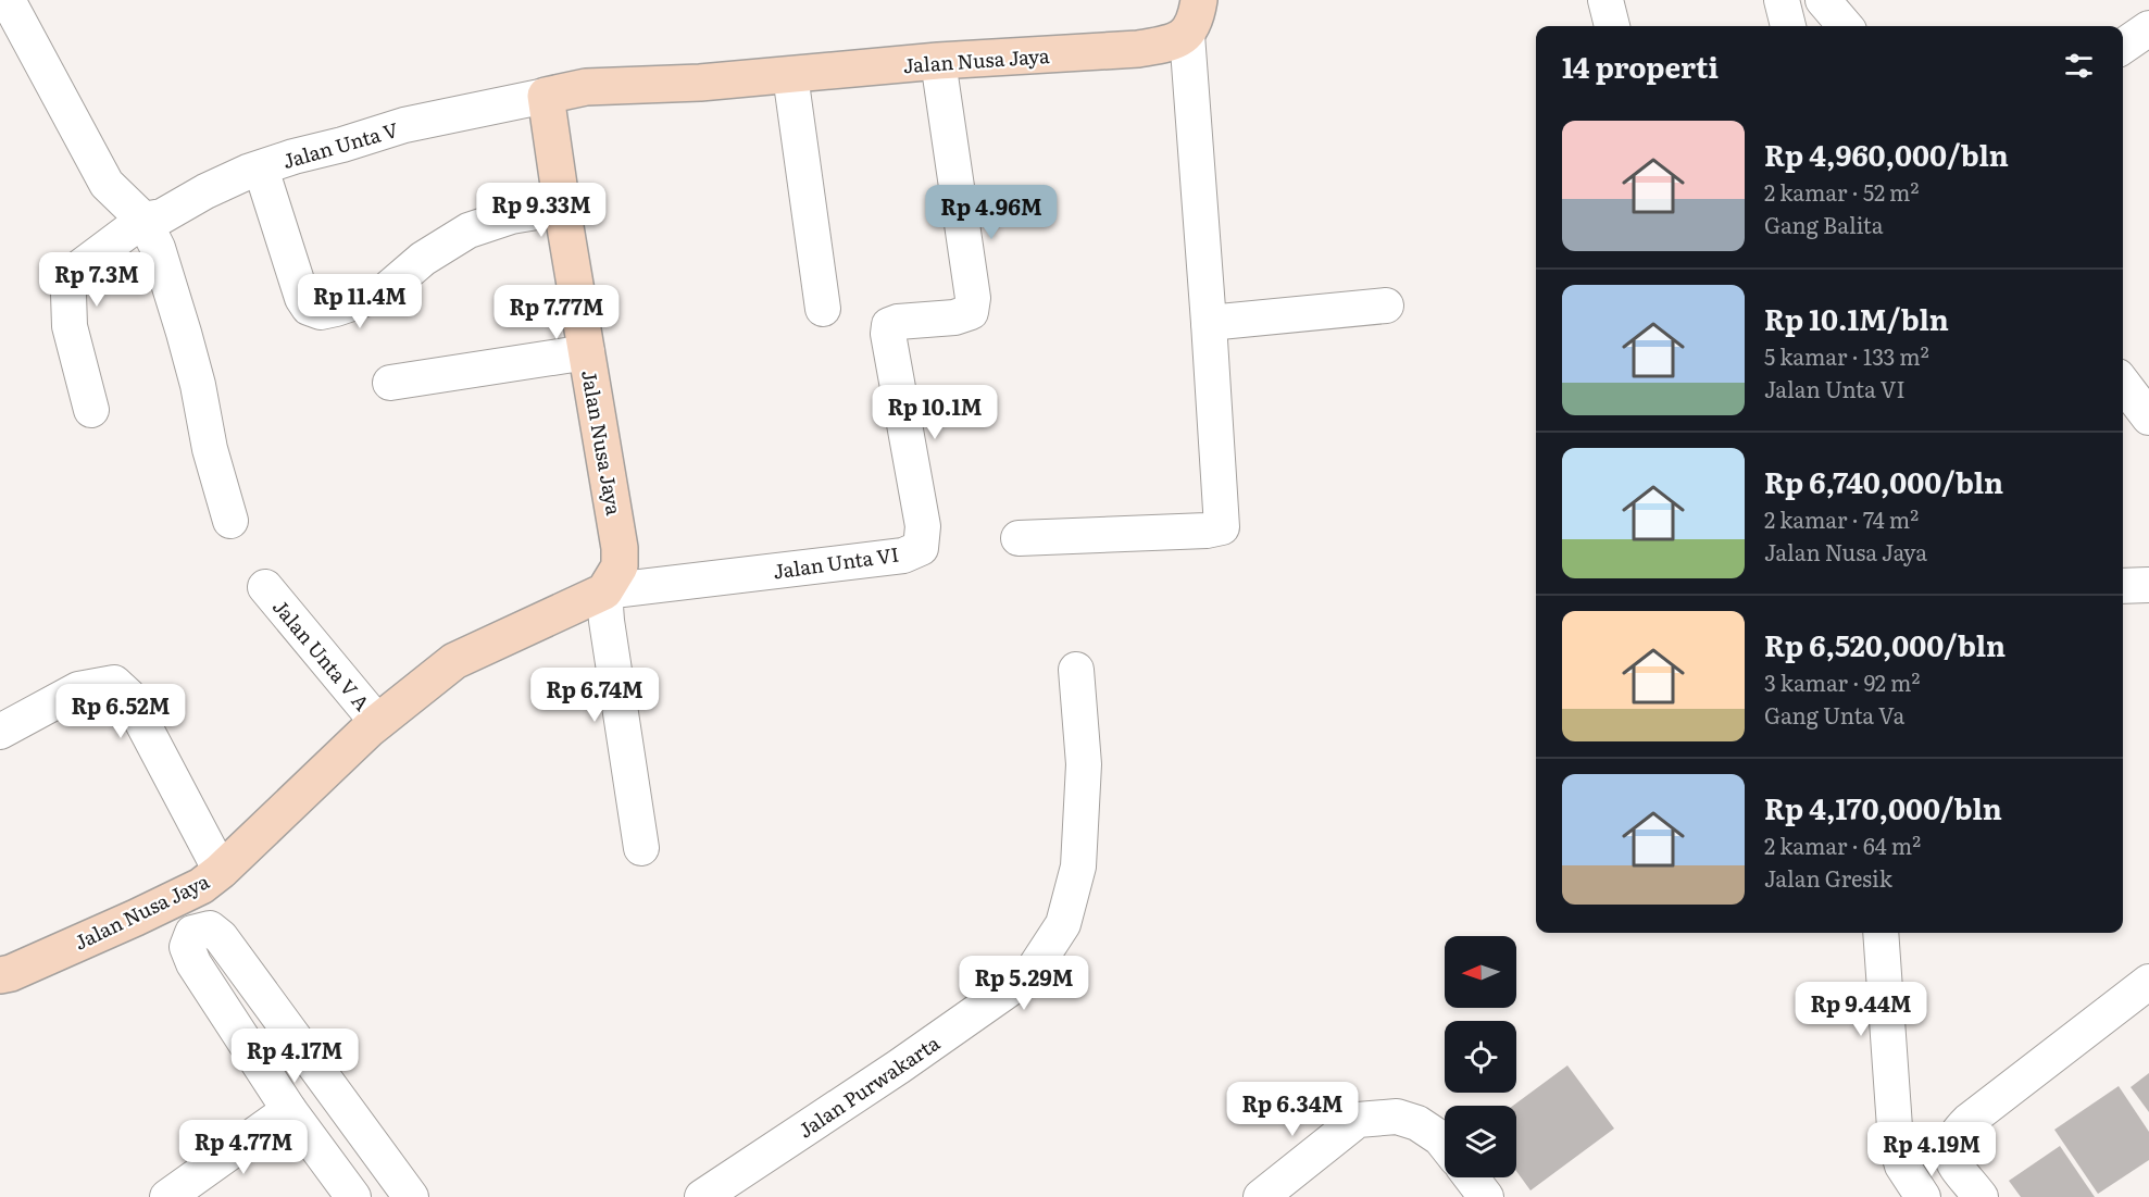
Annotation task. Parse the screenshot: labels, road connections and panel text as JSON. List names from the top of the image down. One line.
{"streets":{"street":["Jalan Nusa Jaya","Jalan Unta V","Jalan Unta VI","Jalan Unta V A","Jalan Purwakarta"]},"crossings":[["Jalan Nusa Jaya","Jalan Unta V"],["Jalan Nusa Jaya","Jalan Unta VI"],["Jalan Nusa Jaya","Jalan Unta V A"]],"north":"left","page":{"heading":"14 properti","list":[{"name":"Rp 4,960,000/bln","note":"2 kamar · 52 m² · Gang Balita"},{"name":"Rp 10.1M/bln","note":"5 kamar · 133 m² · Jalan Unta VI"},{"name":"Rp 6,740,000/bln","note":"2 kamar · 74 m² · Jalan Nusa Jaya"},{"name":"Rp 6,520,000/bln","note":"3 kamar · 92 m² · Gang Unta Va"},{"name":"Rp 4,170,000/bln","note":"2 kamar · 64 m² · Jalan Gresik"}],"price":["Rp 9.33M","Rp 4.96M","Rp 7.3M","Rp 11.4M","Rp 7.77M","Rp 10.1M","Rp 6.74M","Rp 6.52M","Rp 5.29M","Rp 9.44M","Rp 4.17M","Rp 6.34M","Rp 4.77M","Rp 4.19M"]}}
